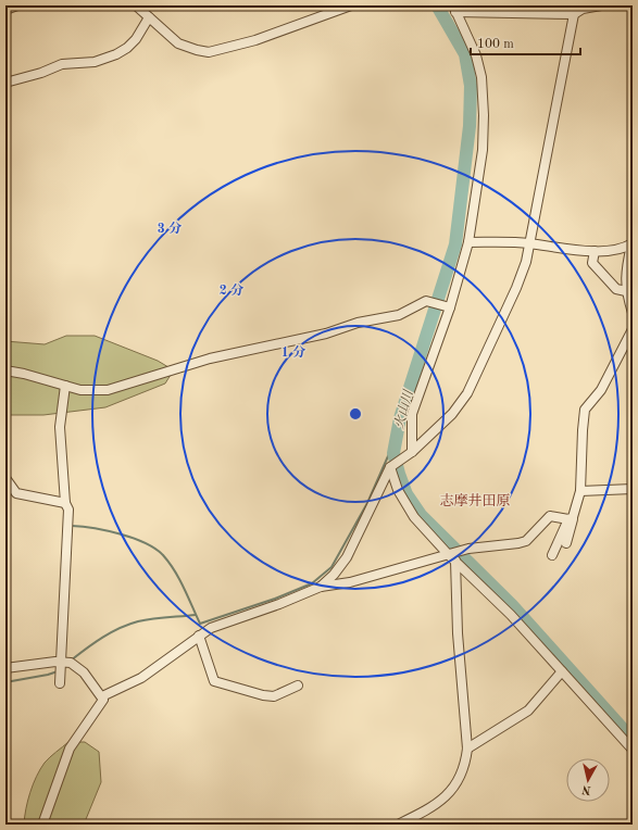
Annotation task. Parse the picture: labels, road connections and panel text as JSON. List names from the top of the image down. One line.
{"districts":["志摩井田原"],"water":["火山川"],"scale_bar":"100 m","north":"bottom","rings":["3 分","2 分","1 分"]}
